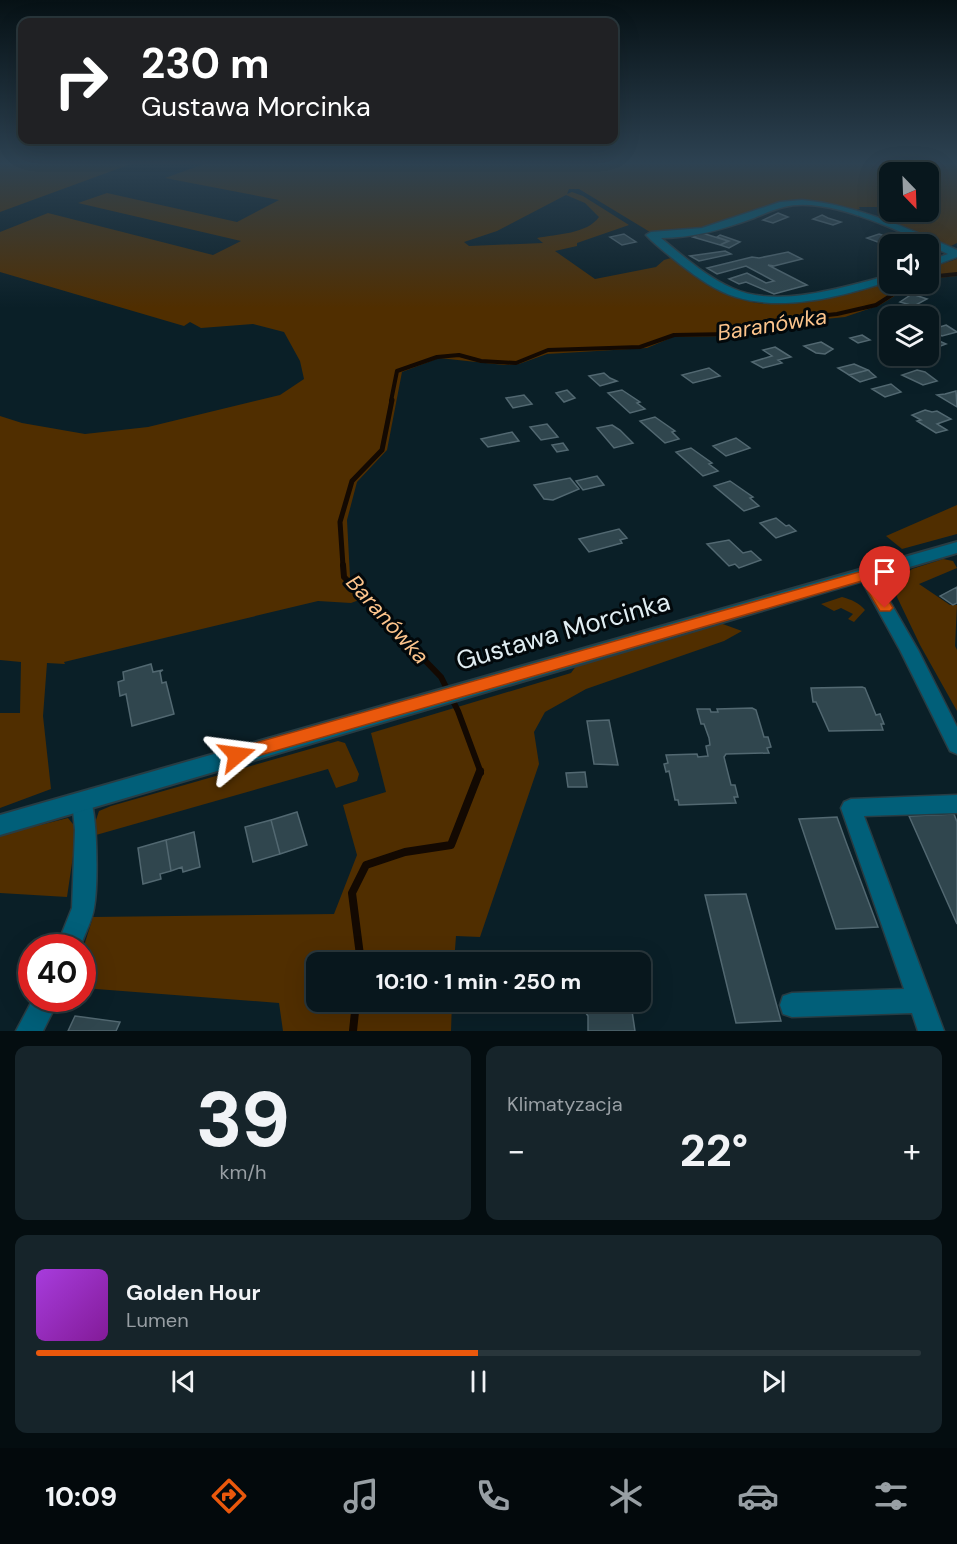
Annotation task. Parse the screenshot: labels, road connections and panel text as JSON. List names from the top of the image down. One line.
{"streets":{"street":["Gustawa Morcinka"]},"water":["Baranówka"],"north":"bottom right","page":{"turn":["230 m","Gustawa Morcinka"],"limit":"40","trip":"10:10 · 1 min · 250 m","tile":[["39","km/h"],"Klimatyzacja"],"heat":["−","22°","+"],"song":["Golden Hour","Lumen"],"tabs":"10:09"}}
